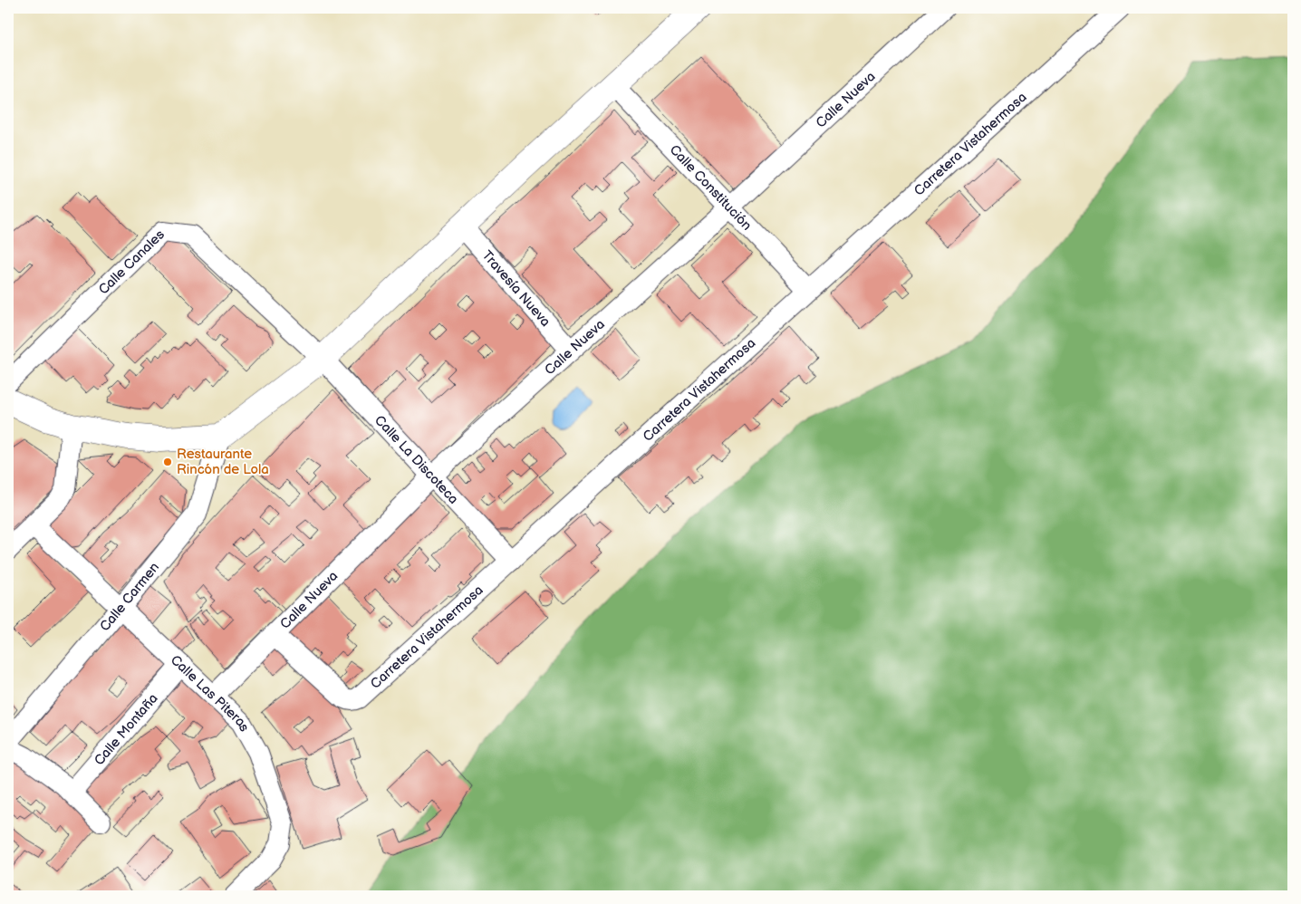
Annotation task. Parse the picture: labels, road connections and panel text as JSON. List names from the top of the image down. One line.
{"streets":{"street":["Calle Nueva","Carretera Vistahermosa","Calle Constitución","Calle Canales","Travesía Nueva","Calle La Discoteca","Calle Carmen","Calle Las Piteras","Calle Montaña"]},"crossings":[["Calle Nueva","Carretera Vistahermosa"],["Calle Nueva","Calle Constitución"],["Calle Nueva","Travesía Nueva"],["Calle Nueva","Calle La Discoteca"],["Calle Nueva","Calle Las Piteras"],["Carretera Vistahermosa","Calle Constitución"],["Carretera Vistahermosa","Calle La Discoteca"],["Calle Canales","Calle La Discoteca"],["Calle Carmen","Calle Las Piteras"],["Calle Las Piteras","Calle Montaña"]],"places":["Restaurante Rincón de Lola"]}
